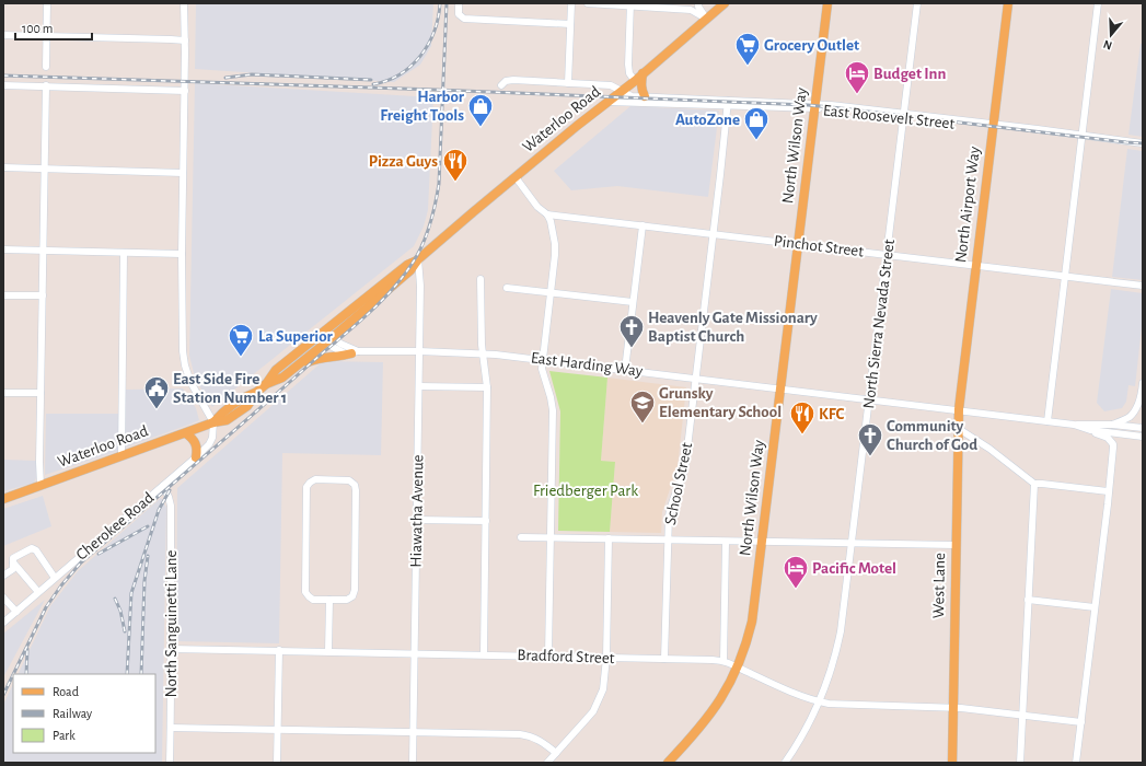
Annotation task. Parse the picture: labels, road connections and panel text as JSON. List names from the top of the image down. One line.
{"streets":{"main road":["Waterloo Road","North Wilson Way","North Airport Way","West Lane"],"street":["East Roosevelt Street","Pinchot Street","North Sierra Nevada Street","East Harding Way","School Street","Hiawatha Avenue","Cherokee Road","North Sanguinetti Lane","Bradford Street"]},"crossings":[["East Roosevelt Street","Waterloo Road"],["East Roosevelt Street","North Wilson Way"],["East Roosevelt Street","North Airport Way"],["East Roosevelt Street","North Sierra Nevada Street"],["East Roosevelt Street","School Street"],["Waterloo Road","East Harding Way"],["Waterloo Road","Hiawatha Avenue"],["Waterloo Road","Cherokee Road"],["North Wilson Way","Pinchot Street"],["North Wilson Way","East Harding Way"],["North Wilson Way","Bradford Street"],["North Airport Way","Pinchot Street"],["North Airport Way","East Harding Way"],["North Airport Way","West Lane"],["Pinchot Street","North Sierra Nevada Street"],["Pinchot Street","School Street"],["North Sierra Nevada Street","East Harding Way"],["North Sierra Nevada Street","Bradford Street"],["East Harding Way","School Street"],["East Harding Way","Hiawatha Avenue"],["East Harding Way","West Lane"],["School Street","Bradford Street"],["Hiawatha Avenue","Bradford Street"],["Cherokee Road","North Sanguinetti Lane"],["West Lane","Bradford Street"],["North Sanguinetti Lane","Bradford Street"]],"parks":["Friedberger Park"],"places":{"supermarket":["Grocery Outlet","La Superior"],"hotel":["Budget Inn","Pacific Motel"],"shop":["Harbor Freight Tools","AutoZone"],"restaurant":["Pizza Guys","KFC"],"church":["Heavenly Gate Missionary Baptist Church","Community Church of God"],"public building":["East Side Fire Station Number 1"],"school or university":["Grunsky Elementary School"]},"legend":["Road","Railway","Park"],"scale_bar":"100 m","north":"bottom"}
